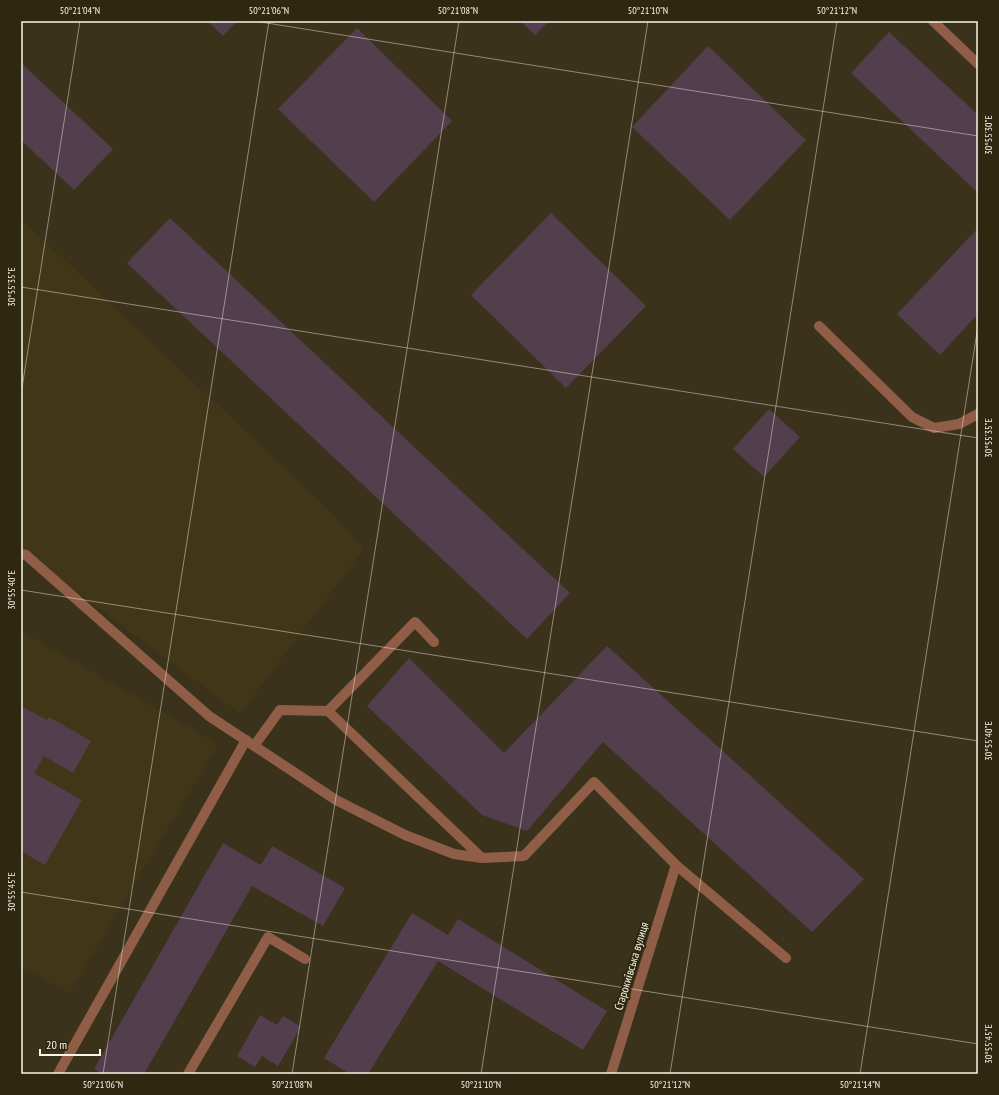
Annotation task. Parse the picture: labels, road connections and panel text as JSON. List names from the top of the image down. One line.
{"streets":{"street":["Старокиївська вулиця"]},"scale_bar":"20 m","coordinates":["50°21'04\"N","50°21'06\"N","50°21'08\"N","50°21'10\"N","50°21'12\"N","30°55'30\"E","30°55'35\"E","30°55'40\"E","30°55'45\"E","50°21'14\"N"]}
